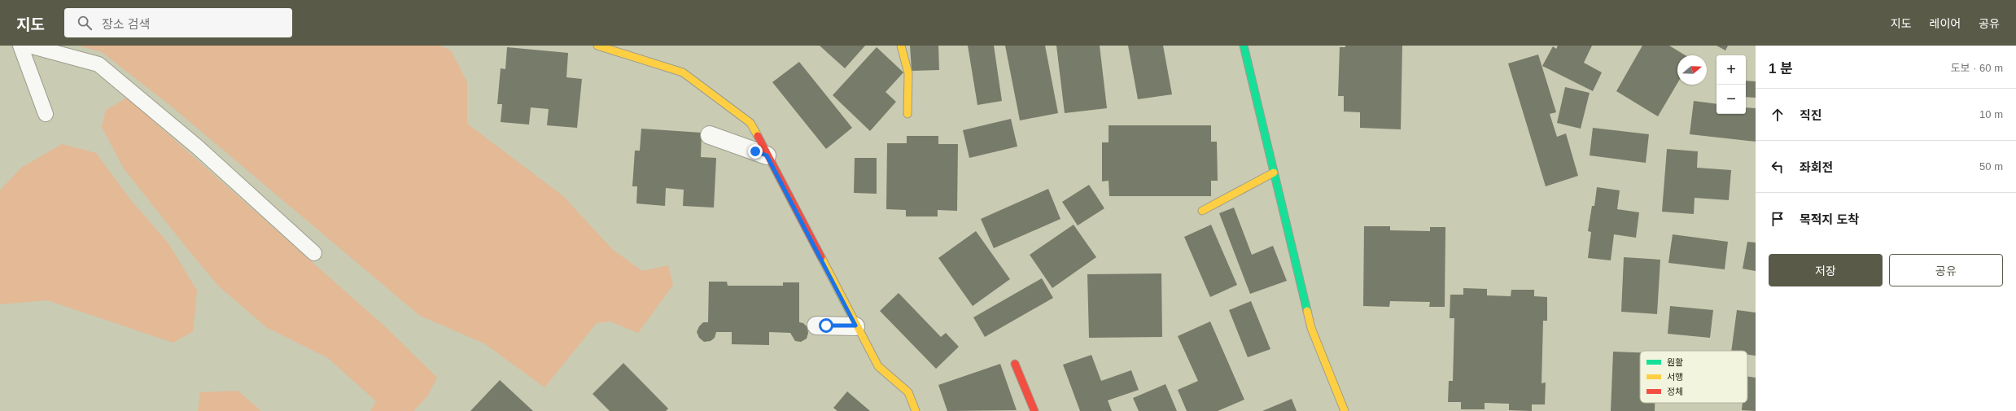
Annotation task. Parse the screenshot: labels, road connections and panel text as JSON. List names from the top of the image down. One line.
{"legend":["원활","서행","정체"],"north":"right","page":{"header":"지도","search":"장소 검색","nav":["지도","레이어","공유"],"heading":["1 분","도보 · 60 m"],"map_buttons":["+","−"],"list":[["직진","10 m"],["좌회전","50 m"],"목적지 도착"],"buttons":["저장","공유"]}}
